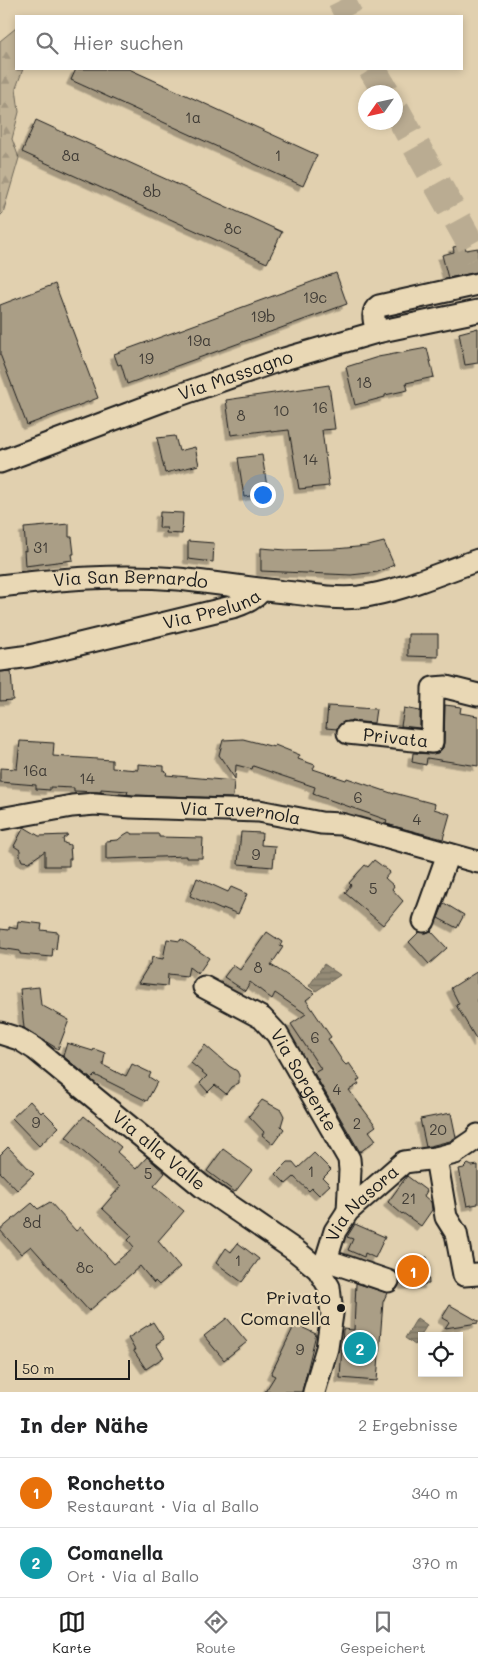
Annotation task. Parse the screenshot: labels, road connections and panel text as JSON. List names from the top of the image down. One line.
{"streets":{"street":["Via Massagno","Via San Bernardo","Via Preluna","Privata","Via Tavernola","Via Sorgente","Via alla Valle","Via Nasora"]},"crossings":[["Via San Bernardo","Via Preluna"],["Via Sorgente","Via Nasora"],["Via alla Valle","Via Nasora"]],"places":["Privato Comanella"],"house_numbers":["1a","8a","1","8b","8c","19c","19b","19a","19","18","16","10","8","14","31","16a","14","6","4","9","5","8","6","4","9","2","20","1","5","21","8d","1","8c","9"],"scale_bar":"50 m","north":"bottom left","page":{"search":"Hier suchen","pins":["1","2"],"scale":"50 m","heading":["In der Nähe","2 Ergebnisse"],"list":[{"mark":"1","name":"Ronchetto","note":"Restaurant · Via al Ballo","value":"340 m"},{"mark":"2","name":"Comanella","note":"Ort · Via al Ballo","value":"370 m"}],"nav":["Karte","Route","Gespeichert"]}}
